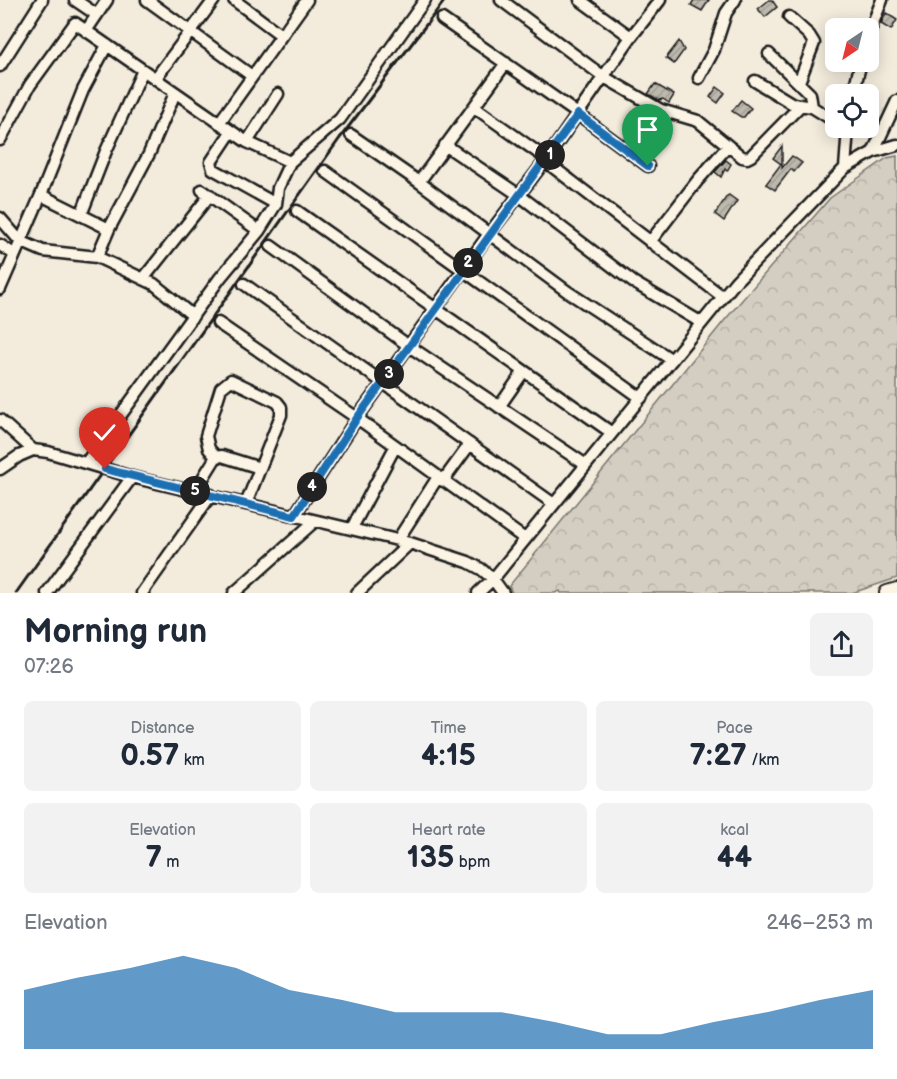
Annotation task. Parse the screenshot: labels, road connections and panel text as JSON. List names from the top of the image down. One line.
{"north":"bottom left","page":{"pins":["1","2","3","4","5"],"heading":["Morning run","07:26"],"stats":[["Distance","0.57 km"],["Time","4:15"],["Pace","7:27 /km"],["Elevation","7 m"],["Heart rate","135 bpm"],["kcal","44"]],"chart":["Elevation","246–253 m"]}}
